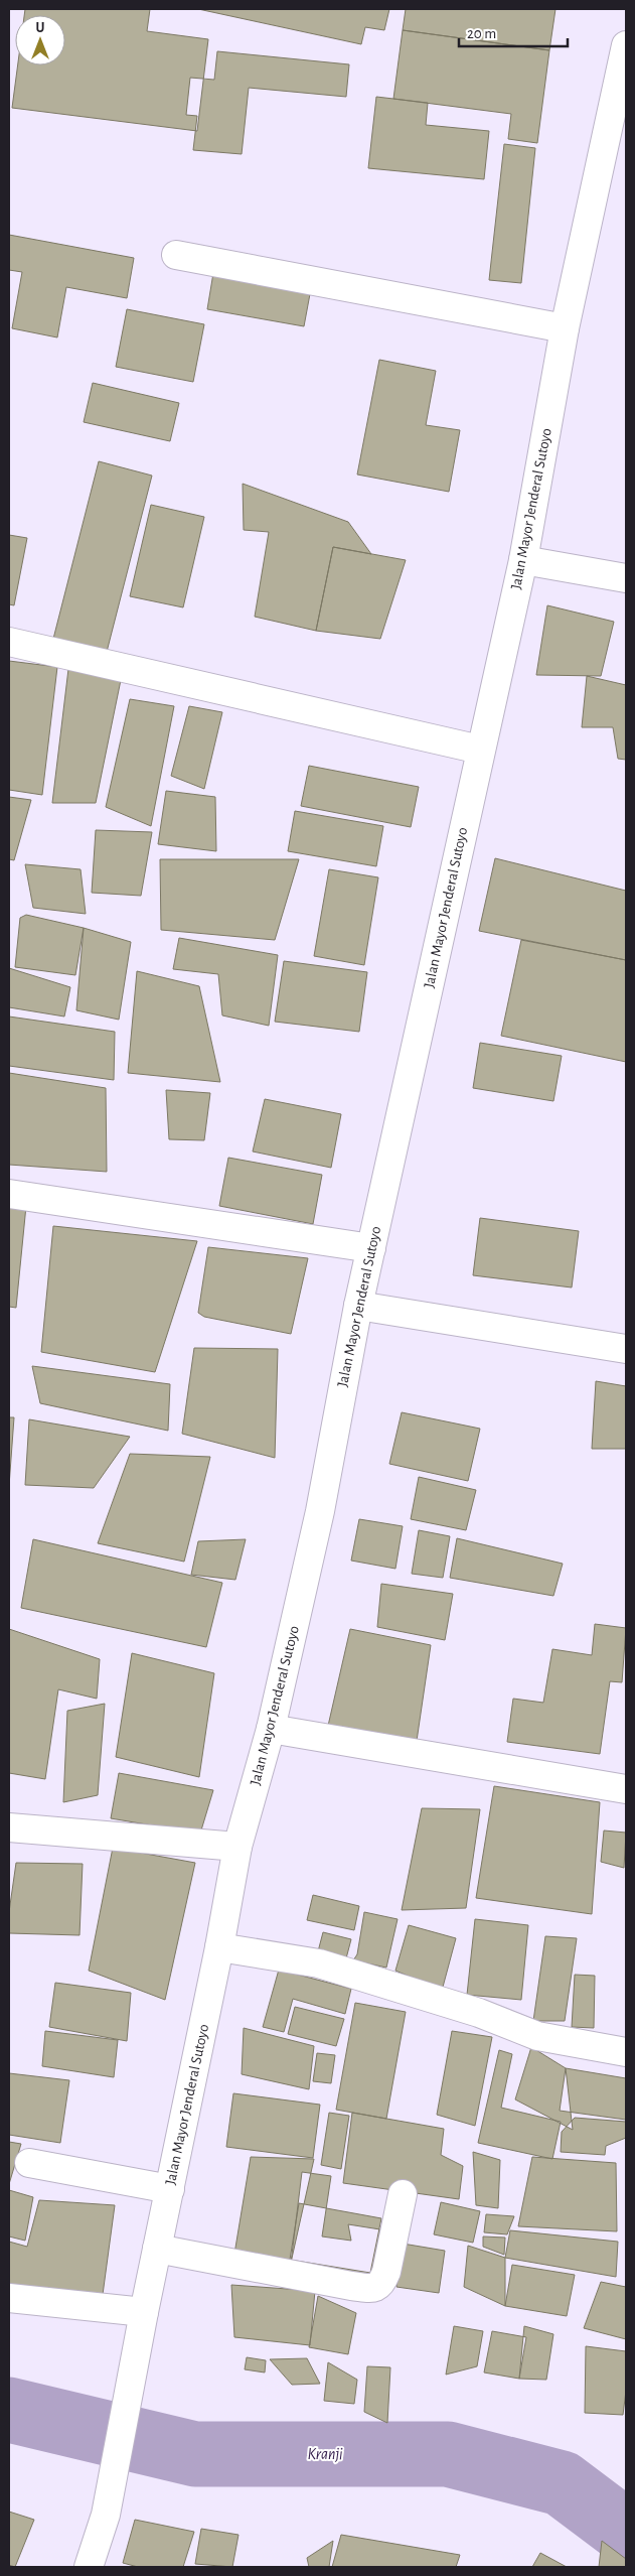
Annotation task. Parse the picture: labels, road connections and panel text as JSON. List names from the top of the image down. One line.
{"streets":{"street":["Jalan Mayor Jenderal Sutoyo"]},"water":["Kranji"],"scale_bar":"20 m","north":"top"}
